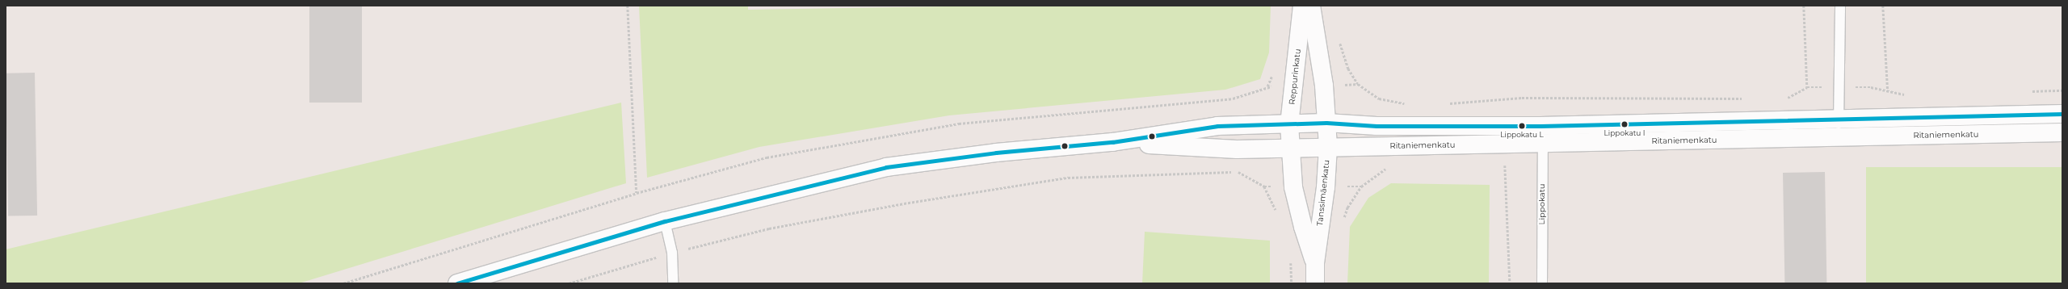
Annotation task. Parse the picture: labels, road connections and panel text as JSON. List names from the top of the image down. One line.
{"streets":{"street":["Reppurinkatu","Ritaniemenkatu","Tanssimäenkatu"],"lane":["Lippokatu"]},"crossings":[["Reppurinkatu","Ritaniemenkatu"],["Reppurinkatu","Tanssimäenkatu"],["Ritaniemenkatu","Tanssimäenkatu"],["Ritaniemenkatu","Lippokatu"]],"places":["Lippokatu I","Lippokatu L"]}
